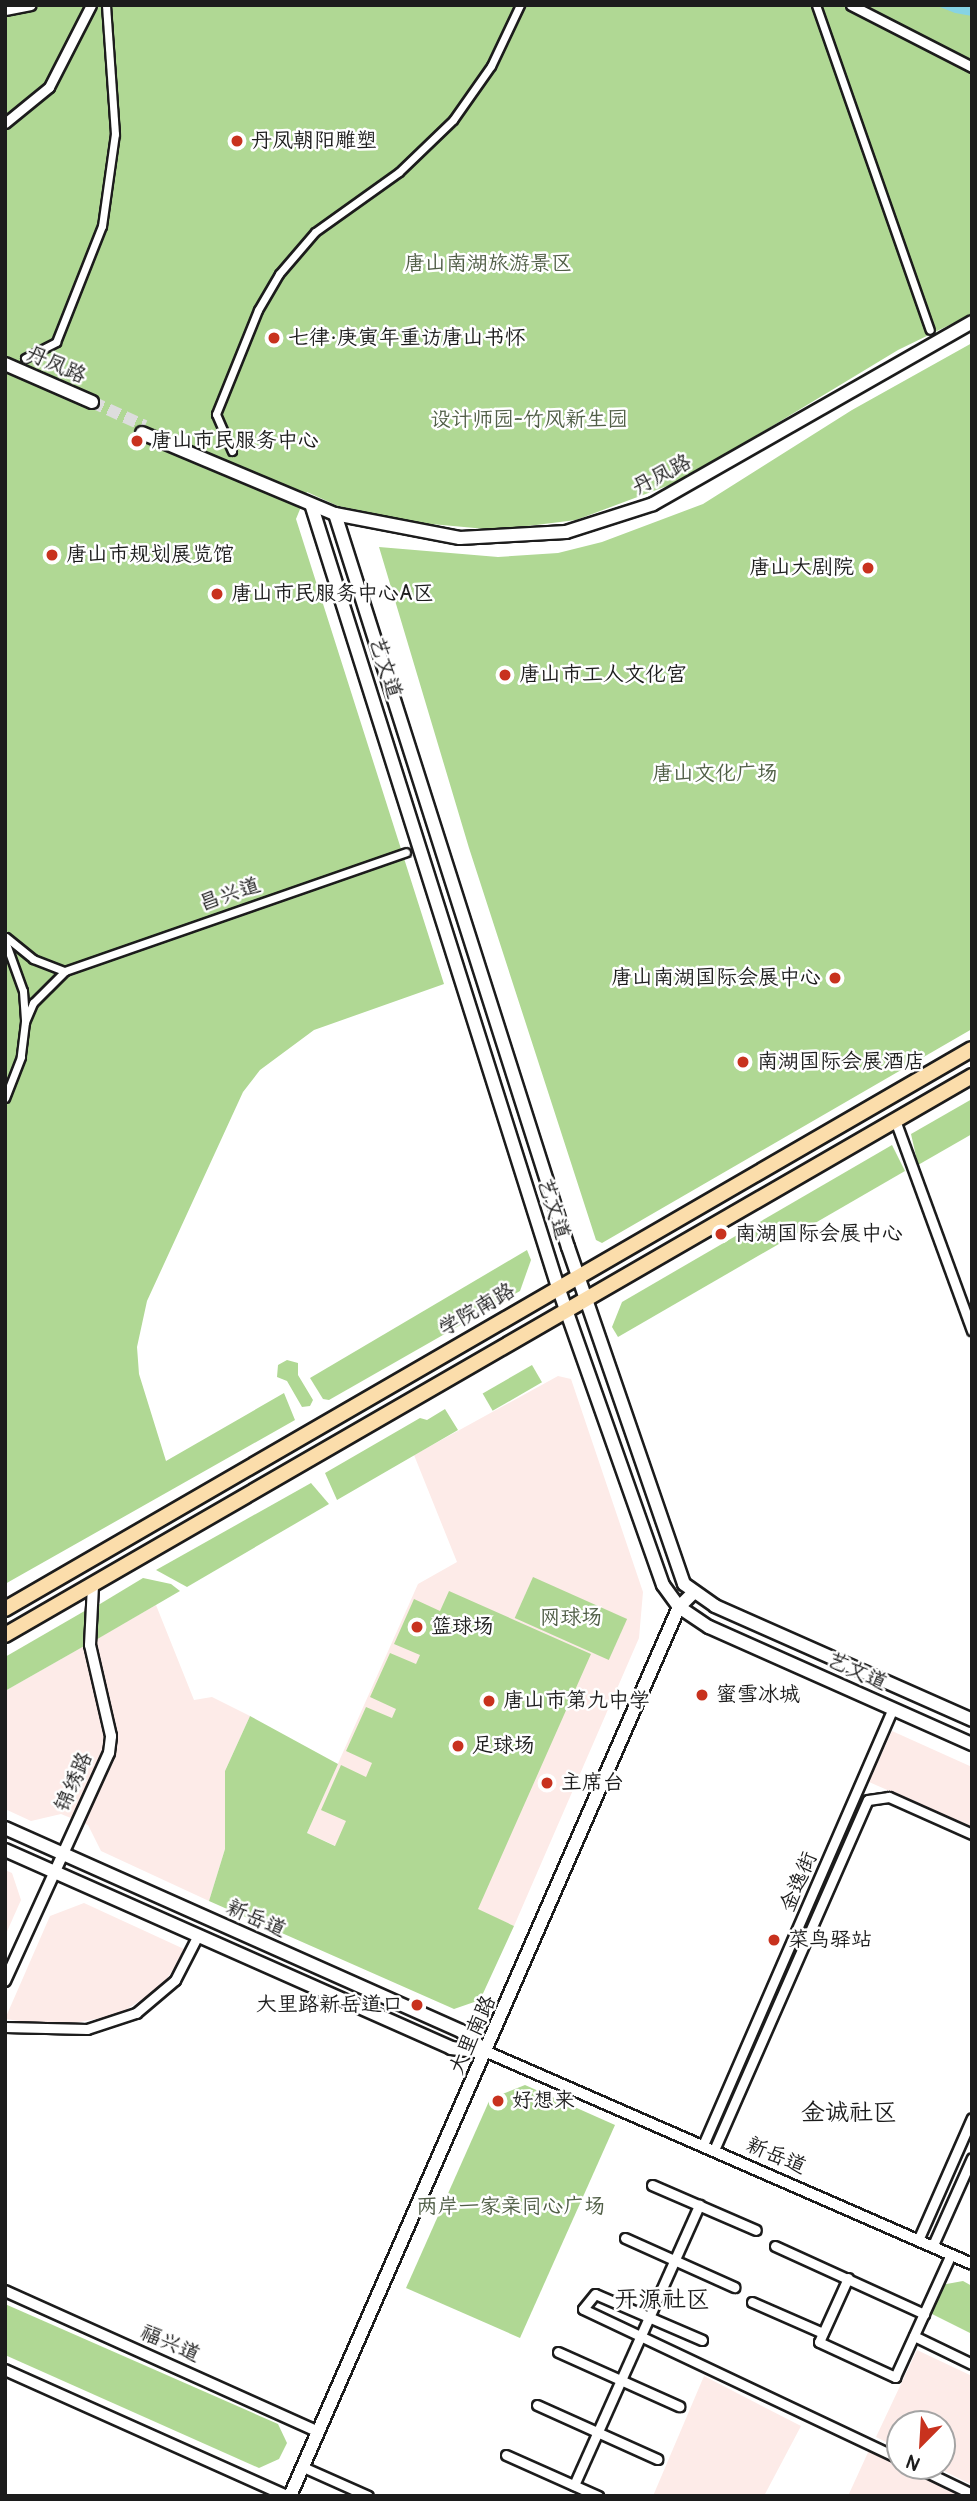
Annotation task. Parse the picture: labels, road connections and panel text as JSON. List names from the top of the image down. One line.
{"streets":{"main road":["丹凤路","艺文道","学院南路","新岳道","大里南路"],"street":["昌兴道","锦绣路","金逸街","福兴道"]},"crossings":[["丹凤路","艺文道"],["艺文道","学院南路"],["艺文道","金逸街"],["艺文道","大里南路"],["锦绣路","新岳道"],["金逸街","新岳道"],["新岳道","大里南路"],["大里南路","福兴道"]],"districts":["金诚社区","开源社区"],"parks":["唐山南湖旅游景区","设计师园-竹风新生园","唐山文化广场","网球场","两岸一家亲同心广场"],"places":["丹凤朝阳雕塑","七律·庚寅年重访唐山书怀","唐山市民服务中心","唐山市规划展览馆","唐山大剧院","唐山市民服务中心A区","唐山市工人文化宫","唐山南湖国际会展中心","南湖国际会展酒店","南湖国际会展中心","篮球场","蜜雪冰城","唐山市第九中学","足球场","主席台","菜鸟驿站","大里路新岳道口","好想来"],"north":"bottom left"}
